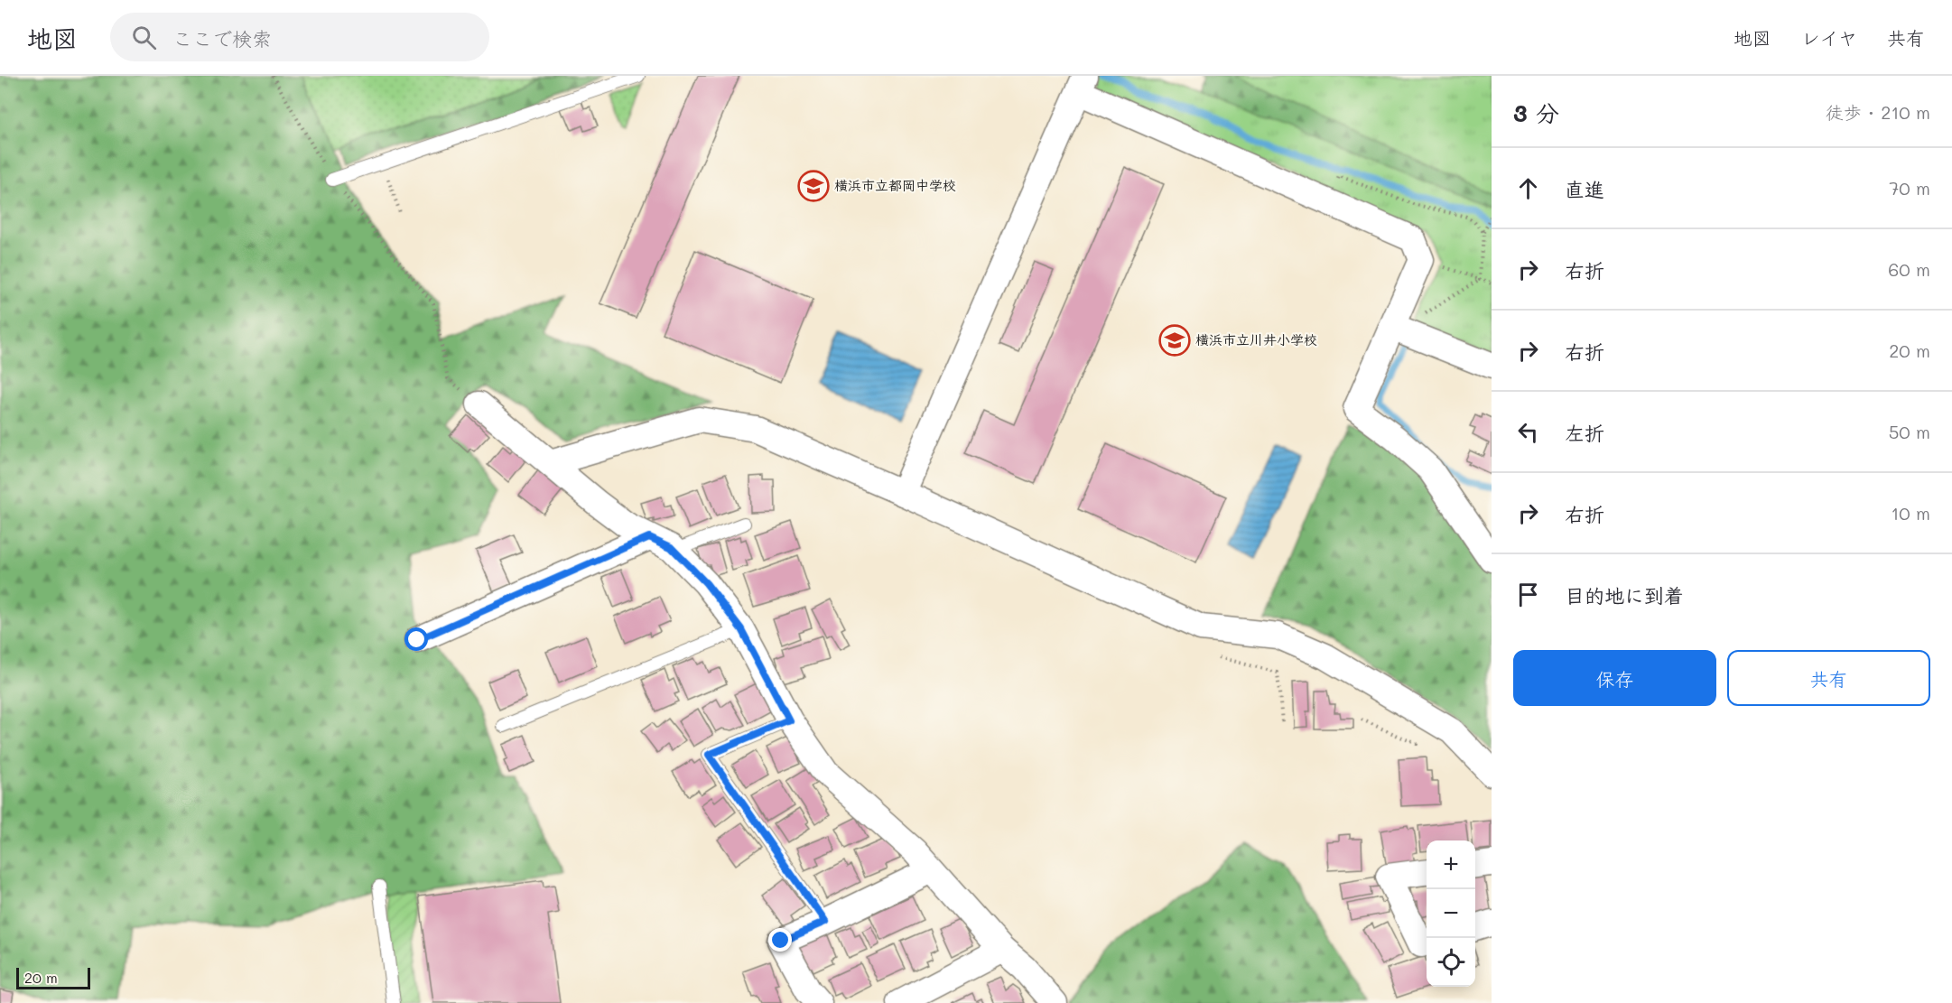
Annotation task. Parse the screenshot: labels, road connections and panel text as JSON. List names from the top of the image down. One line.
{"places":{"school or university":["横浜市立都岡中学校","横浜市立川井小学校"]},"scale_bar":"20 m","page":{"header":"地図","search":"ここで検索","nav":["地図","レイヤ","共有"],"heading":["3 分","徒歩 · 210 m"],"list":[["直進","70 m"],["右折","60 m"],["右折","20 m"],["左折","50 m"],["右折","10 m"],"目的地に到着"],"buttons":["保存","共有"],"map_buttons":["+","−"],"scale":"20 m"}}
